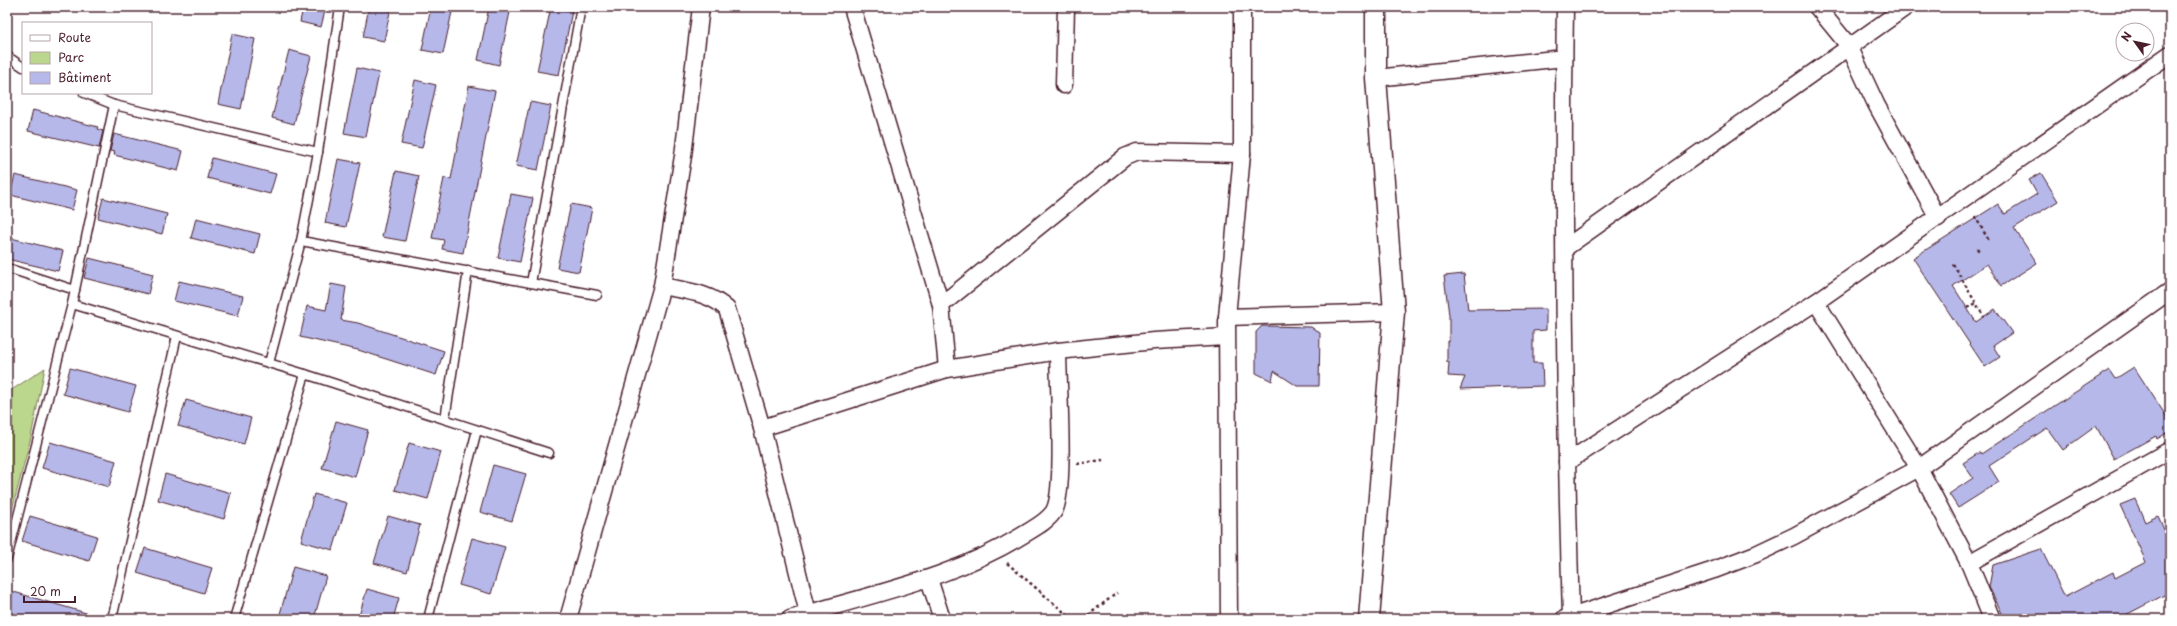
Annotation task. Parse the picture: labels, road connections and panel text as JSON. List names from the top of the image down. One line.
{"legend":["Route","Parc","Bâtiment"],"scale_bar":"20 m","north":"top left"}
